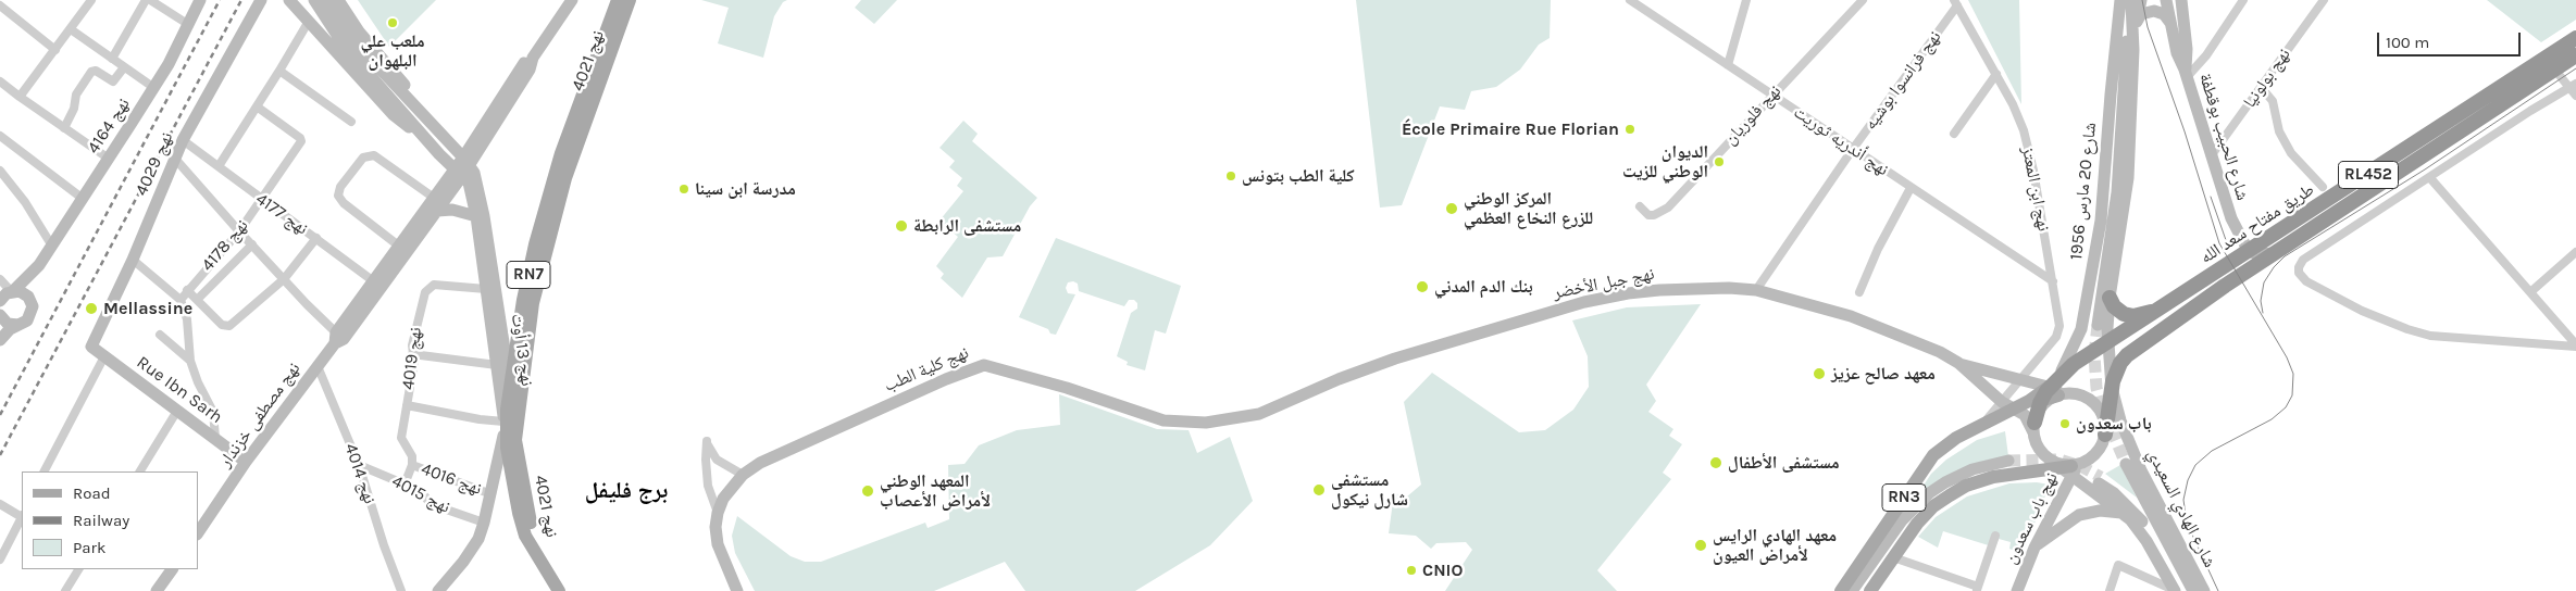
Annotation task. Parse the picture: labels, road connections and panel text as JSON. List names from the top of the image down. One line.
{"streets":{"highway":["RL452","طريق مفتاح سعد الله"],"main road":["نهج 4021","نهج 4164","شارع الحبيب بوقطفة","نهج 4029","شارع 20 مارس 1956","RN7","نهج جبل الأخضر","نهج 13 أوت","نهج كلية الطب","Rue Ibn Sarh","نهج مصطفى خزندار","RN3","شارع الهادي السعيدي","نهج باب سعدون"],"street":["نهج بولونيا","نهج فرانسوا بوشيه","نهج فلوريان","نهج أندريه ثوريت","نهج ابن المعتز","نهج 4177","نهج 4178","نهج 4019","نهج 4014","نهج 4016","نهج 4015"]},"crossings":[["نهج 4021","نهج 13 أوت"],["نهج بولونيا","شارع الحبيب بوقطفة"],["نهج فرانسوا بوشيه","نهج أندريه ثوريت"],["نهج فرانسوا بوشيه","نهج ابن المعتز"],["نهج فرانسوا بوشيه","نهج جبل الأخضر"],["نهج فلوريان","نهج أندريه ثوريت"],["شارع الحبيب بوقطفة","طريق مفتاح سعد الله"],["نهج أندريه ثوريت","نهج ابن المعتز"],["نهج 4029","نهج 4177"],["نهج 4029","Rue Ibn Sarh"],["RL452","شارع 20 مارس 1956"],["RL452","طريق مفتاح سعد الله"],["RL452","نهج جبل الأخضر"],["RL452","RN3"],["RL452","شارع الهادي السعيدي"],["RL452","نهج باب سعدون"],["نهج ابن المعتز","نهج جبل الأخضر"],["نهج ابن المعتز","RN3"],["شارع 20 مارس 1956","طريق مفتاح سعد الله"],["شارع 20 مارس 1956","نهج جبل الأخضر"],["شارع 20 مارس 1956","RN3"],["شارع 20 مارس 1956","شارع الهادي السعيدي"],["شارع 20 مارس 1956","نهج باب سعدون"],["نهج 4177","نهج 4178"],["نهج 4177","نهج مصطفى خزندار"],["طريق مفتاح سعد الله","نهج جبل الأخضر"],["طريق مفتاح سعد الله","RN3"],["طريق مفتاح سعد الله","شارع الهادي السعيدي"],["طريق مفتاح سعد الله","نهج باب سعدون"],["نهج جبل الأخضر","نهج كلية الطب"],["نهج جبل الأخضر","RN3"],["نهج جبل الأخضر","شارع الهادي السعيدي"],["نهج جبل الأخضر","نهج باب سعدون"],["نهج 13 أوت","نهج 4019"],["نهج 13 أوت","نهج مصطفى خزندار"],["نهج 13 أوت","نهج 4016"],["نهج 13 أوت","نهج 4015"],["نهج 4019","نهج 4016"],["Rue Ibn Sarh","نهج مصطفى خزندار"],["نهج مصطفى خزندار","نهج 4014"],["نهج 4014","نهج 4015"],["RN3","شارع الهادي السعيدي"],["RN3","نهج باب سعدون"],["شارع الهادي السعيدي","نهج باب سعدون"]],"districts":["برج فليفل"],"places":["ملعب علي البلهوان","École Primaire Rue Florian","الديوان الوطني للزيت","كلية الطب بتونس","مدرسة ابن سينا","المركز الوطني للزرع النخاع العظمي","مستشفى الرابطة","بنك الدم المدني","Mellassine","معهد صالح عزيز","باب سعدون","مستشفى الأطفال","مستشفى شارل نيكول","المعهد الوطني لأمراض الأعصاب","معهد الهادي الرايس لأمراض العيون","CNIO"],"legend":["Road","Railway","Park"],"scale_bar":"100 m"}
